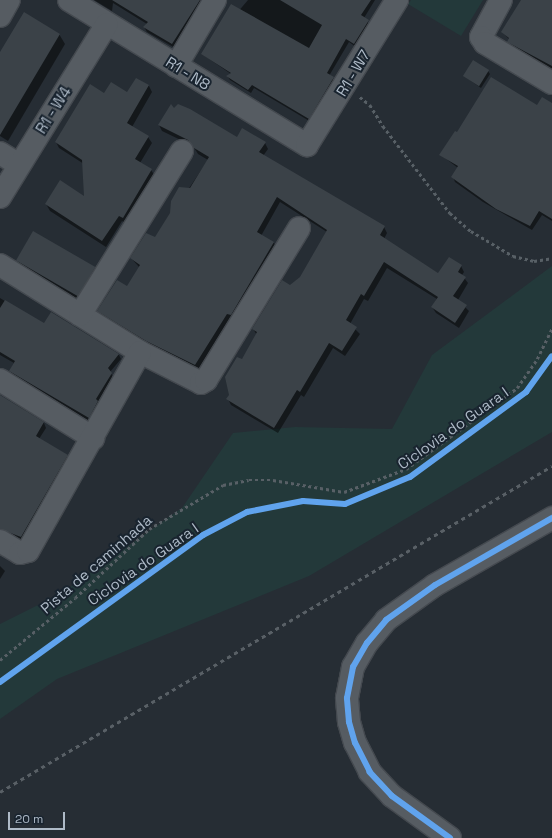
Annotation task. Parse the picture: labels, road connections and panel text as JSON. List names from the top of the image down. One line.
{"streets":{"street":["R1 - N8","R1 - W7","R1 - W4"],"path":["Pista de caminhada"],"cycle path":["Ciclovia do Guara I"]},"crossings":[["R1 - N8","R1 - W7"],["R1 - N8","R1 - W4"]],"scale_bar":"20 m"}
